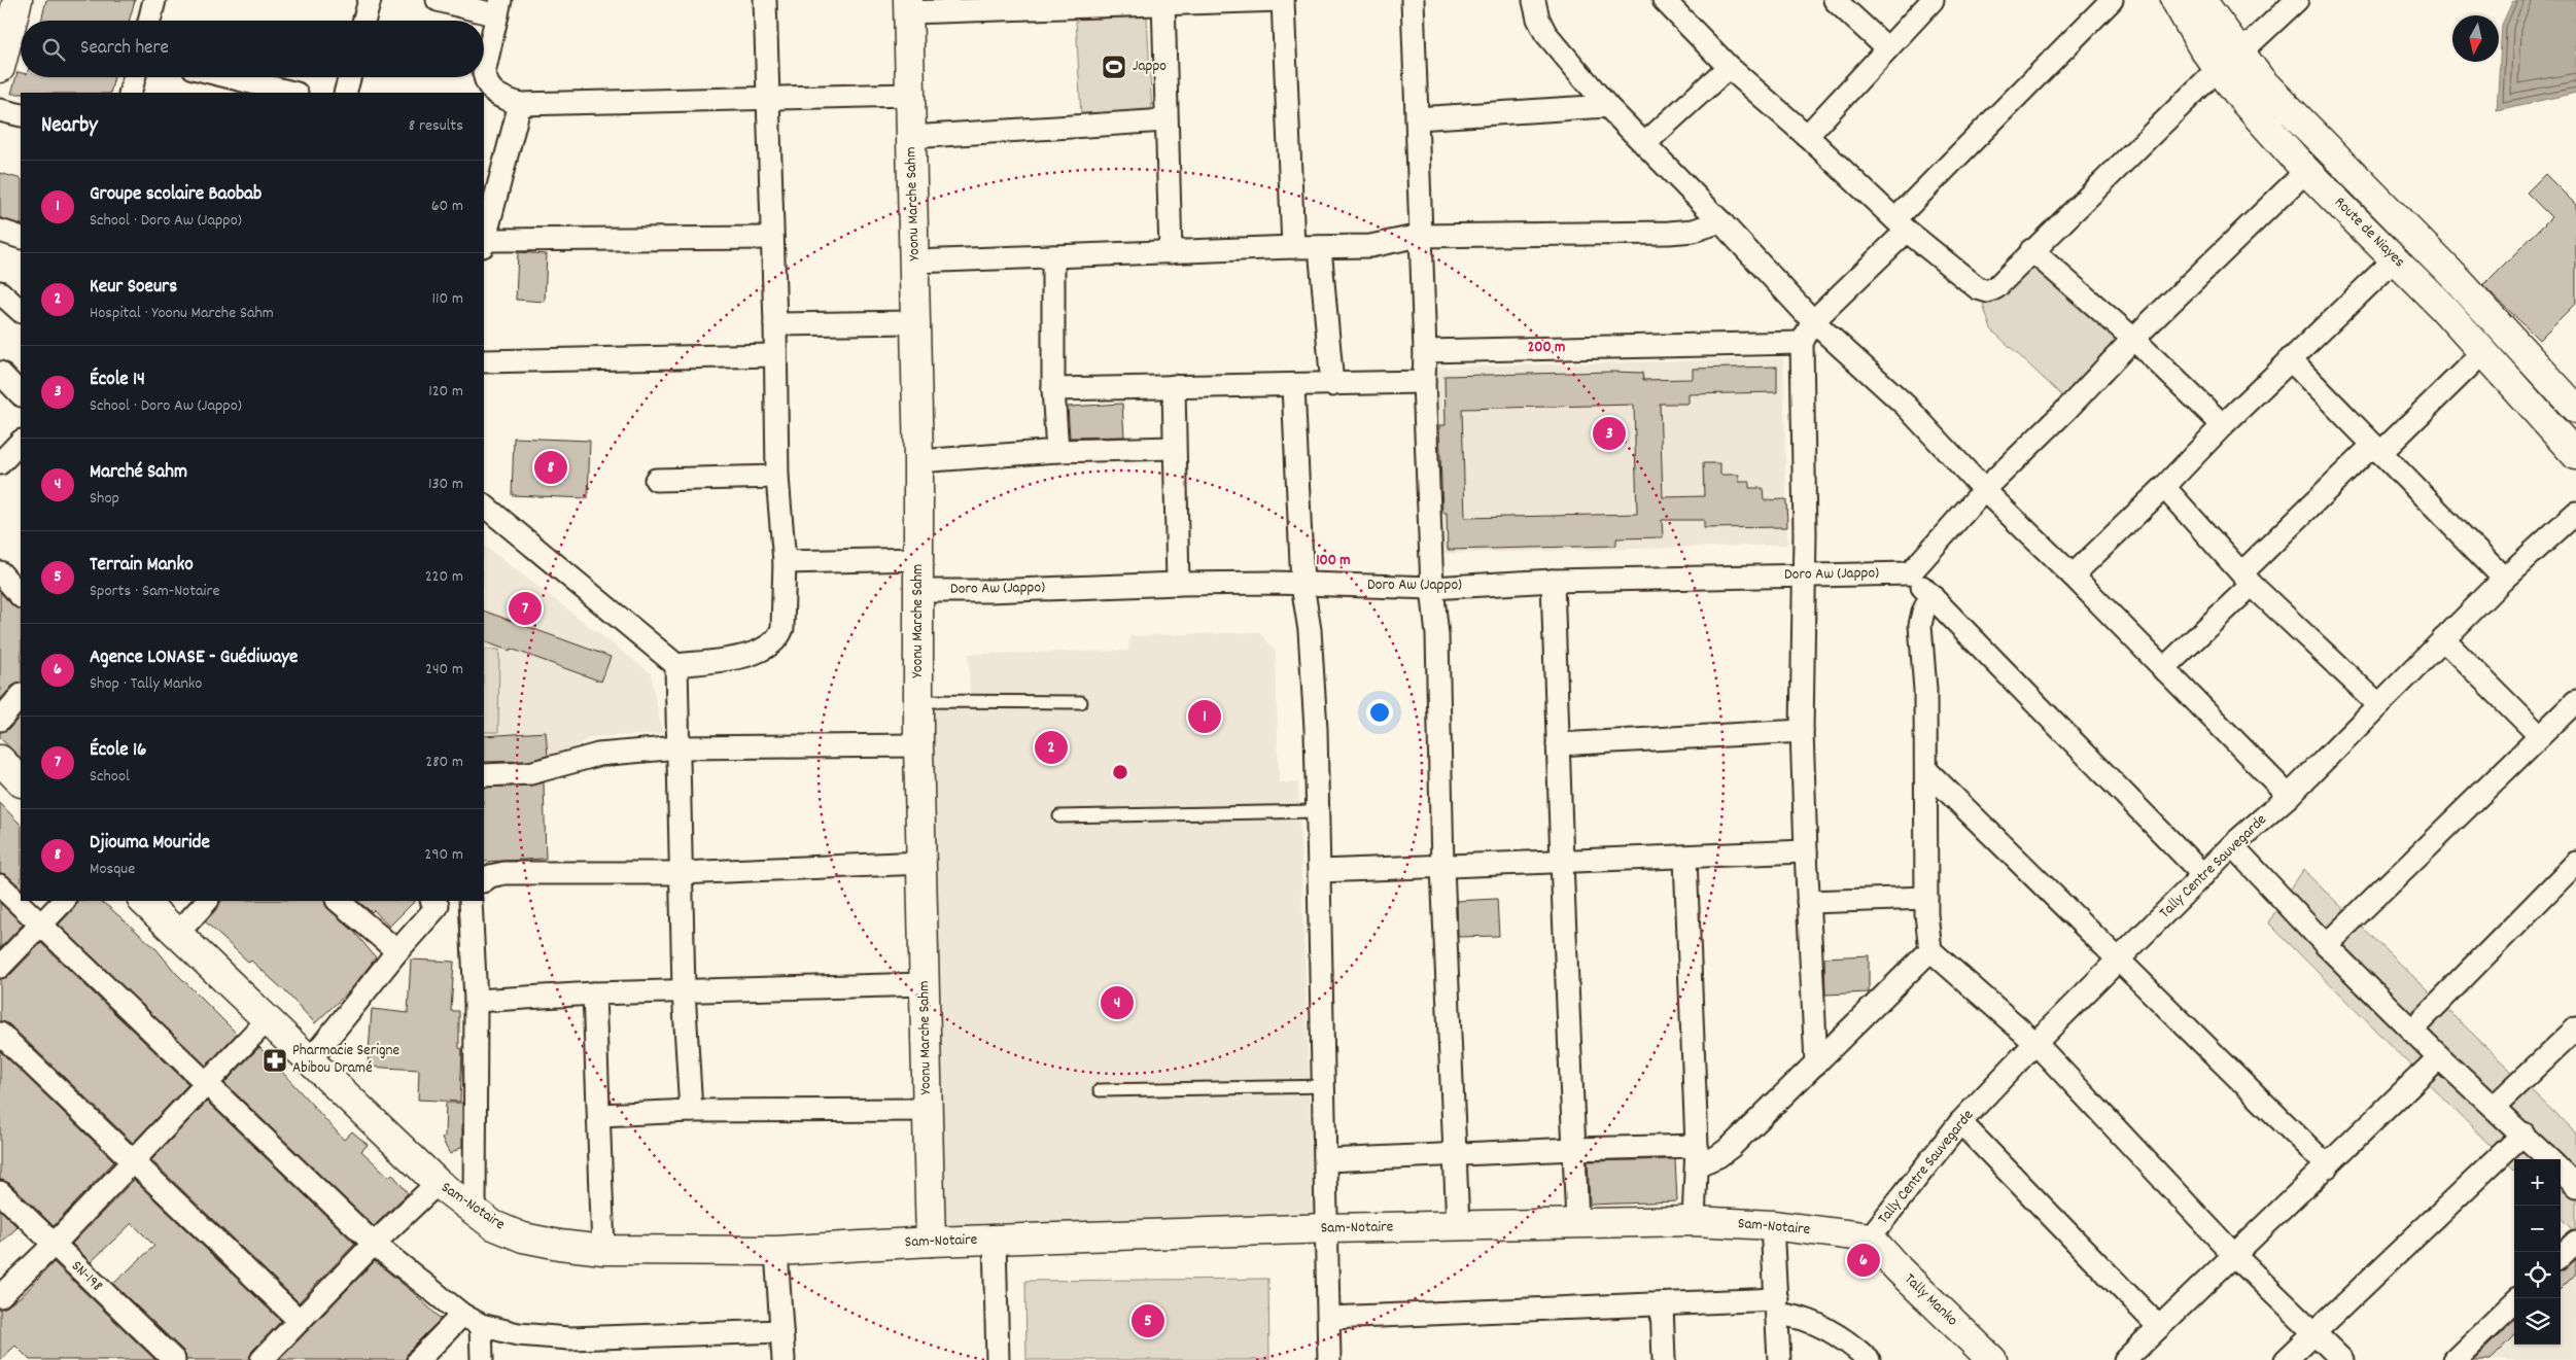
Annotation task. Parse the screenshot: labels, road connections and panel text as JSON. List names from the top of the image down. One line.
{"streets":{"street":["Yoonu Marche Sahm","Route de Niayes","Doro Aw (Jappo)","Tally Centre Sauvegarde","Sam-Notaire","SN-198","Tally Manko"]},"crossings":[["Yoonu Marche Sahm","Doro Aw (Jappo)"],["Yoonu Marche Sahm","Sam-Notaire"],["Tally Centre Sauvegarde","Sam-Notaire"],["Tally Centre Sauvegarde","Tally Manko"],["Sam-Notaire","Tally Manko"]],"places":{"sports":["Jappo"],"pharmacy":["Pharmacie Serigne Abibou Dramé"]},"north":"bottom","page":{"search":"Search here","heading":["Nearby","8 results"],"list":[{"mark":"1","name":"Groupe scolaire Baobab","note":"School · Doro Aw (Jappo)","value":"60 m"},{"mark":"2","name":"Keur Soeurs","note":"Hospital · Yoonu Marche Sahm","value":"110 m"},{"mark":"3","name":"École 14","note":"School · Doro Aw (Jappo)","value":"120 m"},{"mark":"4","name":"Marché Sahm","note":"Shop","value":"130 m"},{"mark":"5","name":"Terrain Manko","note":"Sports · Sam-Notaire","value":"220 m"},{"mark":"6","name":"Agence LONASE - Guédiwaye","note":"Shop · Tally Manko","value":"240 m"},{"mark":"7","name":"École 16","note":"School","value":"280 m"},{"mark":"8","name":"Djiouma Mouride","note":"Mosque","value":"290 m"}],"pins":["3","8","7","1","2","4","6","5"],"map_buttons":["+","−"]},"rings":["200 m","100 m"]}
